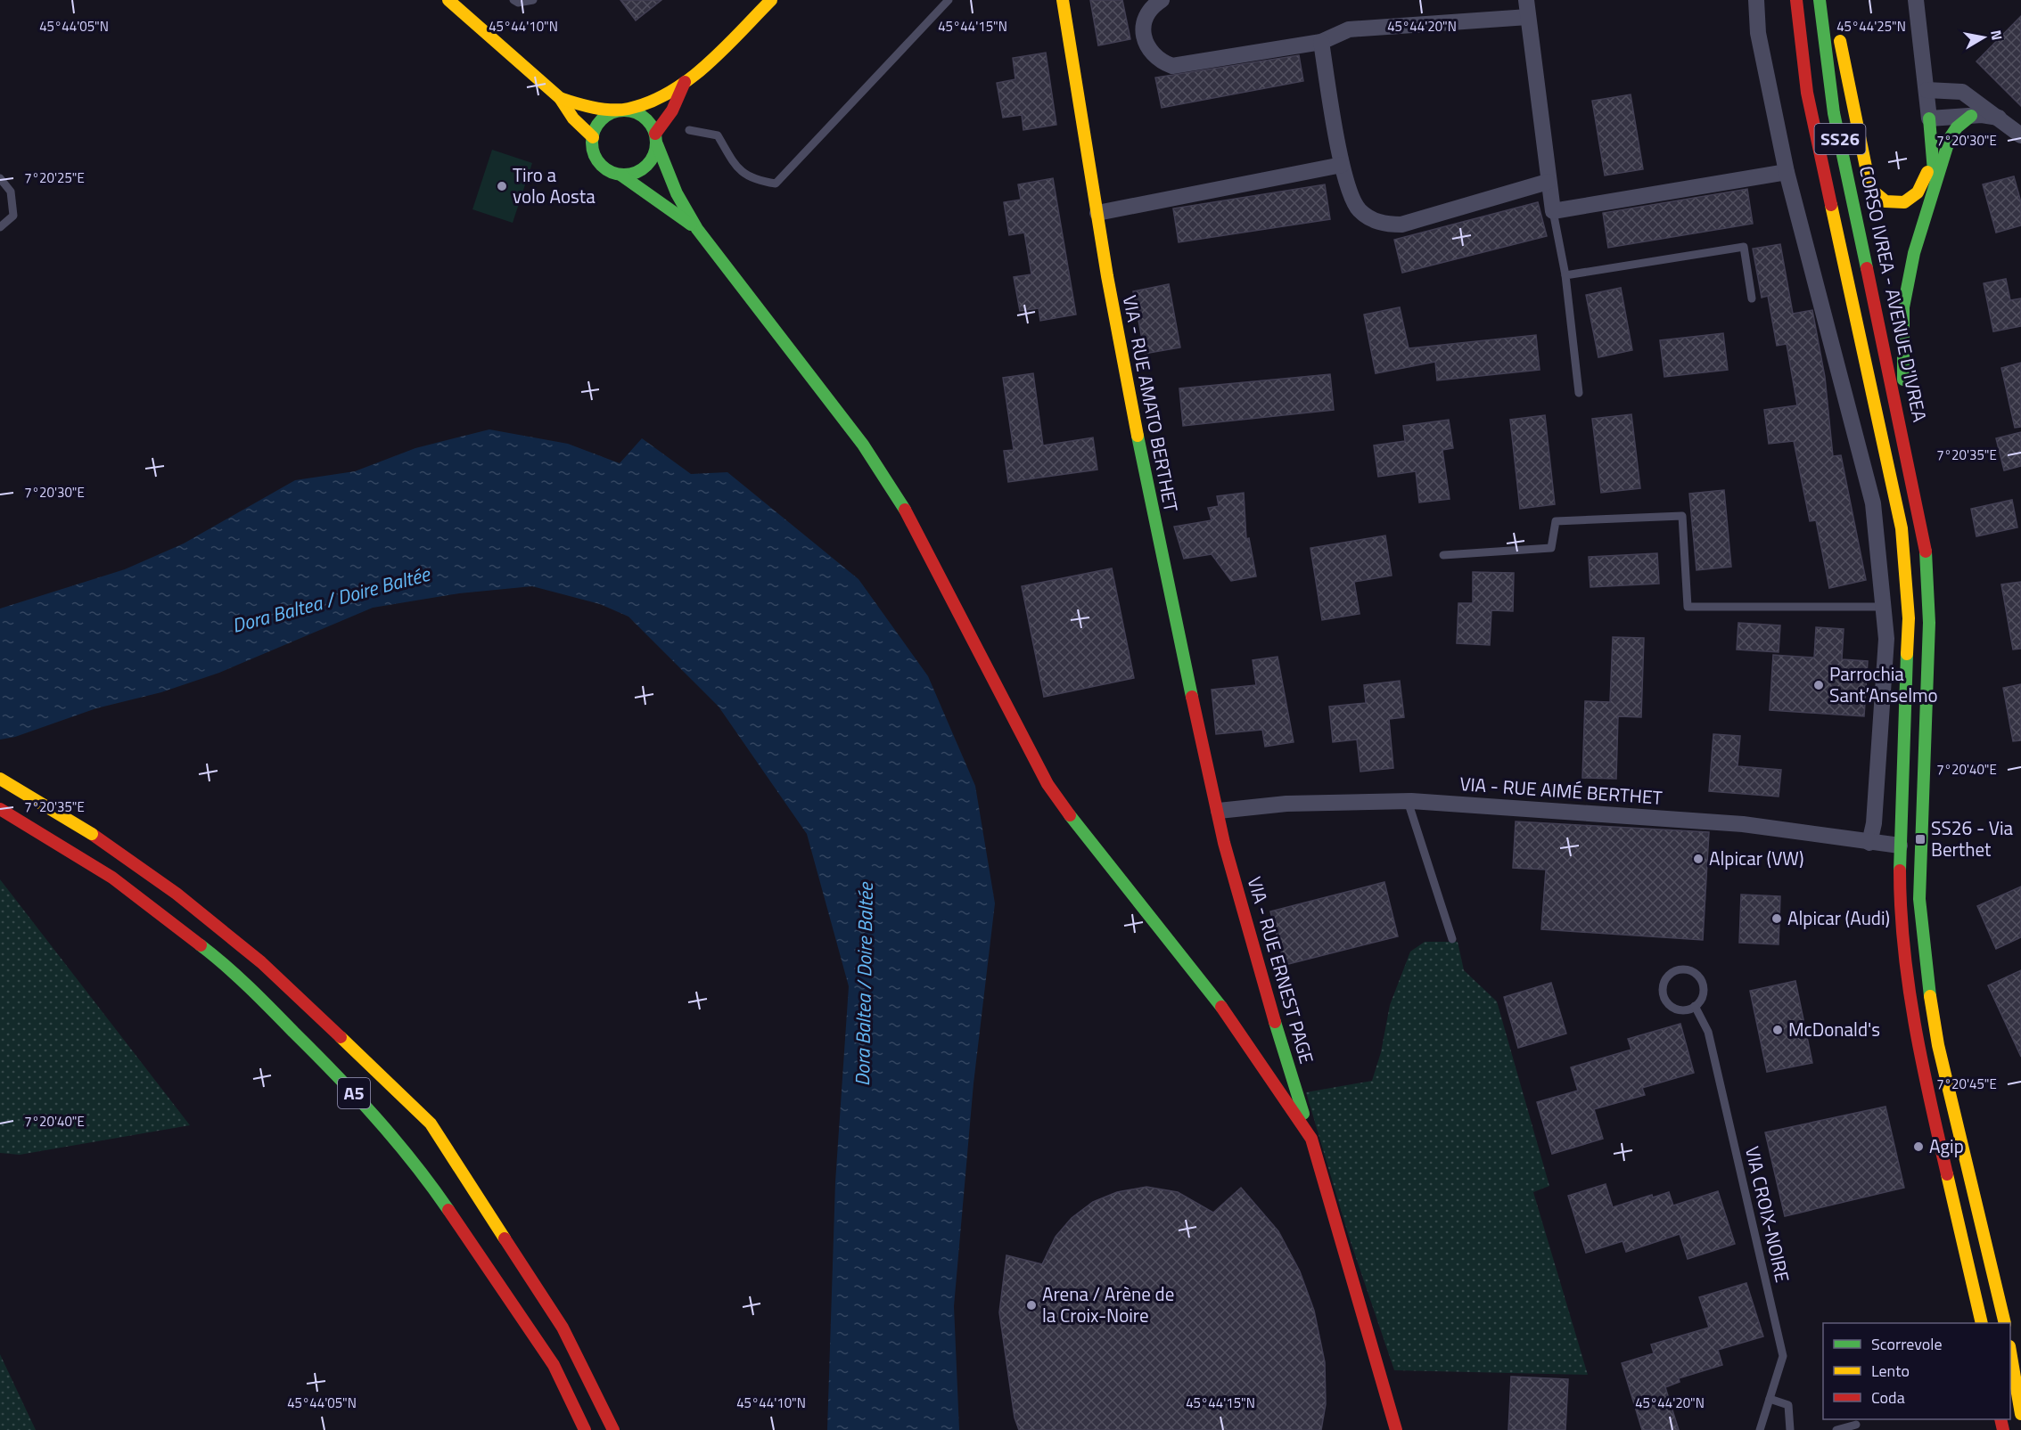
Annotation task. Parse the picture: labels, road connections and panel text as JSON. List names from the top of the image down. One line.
{"streets":{"main road":["SS26","CORSO IVREA - AVENUE D'IVREA","VIA - RUE AMATO BERTHET","VIA - RUE ERNEST PAGE","A5"],"street":["VIA - RUE AIMÉ BERTHET"],"lane":["VIA CROIX-NOIRE"]},"crossings":[["VIA - RUE AMATO BERTHET","VIA - RUE AIMÉ BERTHET"],["VIA - RUE AMATO BERTHET","VIA - RUE ERNEST PAGE"],["VIA - RUE AIMÉ BERTHET","VIA - RUE ERNEST PAGE"]],"water":["Dora Baltea / Doire Baltée"],"places":{"other":["Tiro a volo Aosta","Parrochia Sant’Anselmo","Alpicar (VW)","Alpicar (Audi)","McDonald's","Agip","Arena / Arène de la Croix-Noire"],"transit":["SS26 - Via Berthet"]},"legend":["Scorrevole","Lento","Coda"],"north":"right","coordinates":["45°44'25\"N","45°44'05\"N","45°44'10\"N","45°44'15\"N","45°44'20\"N","7°20'30\"E","7°20'25\"E","7°20'35\"E","7°20'40\"E","7°20'45\"E"]}
